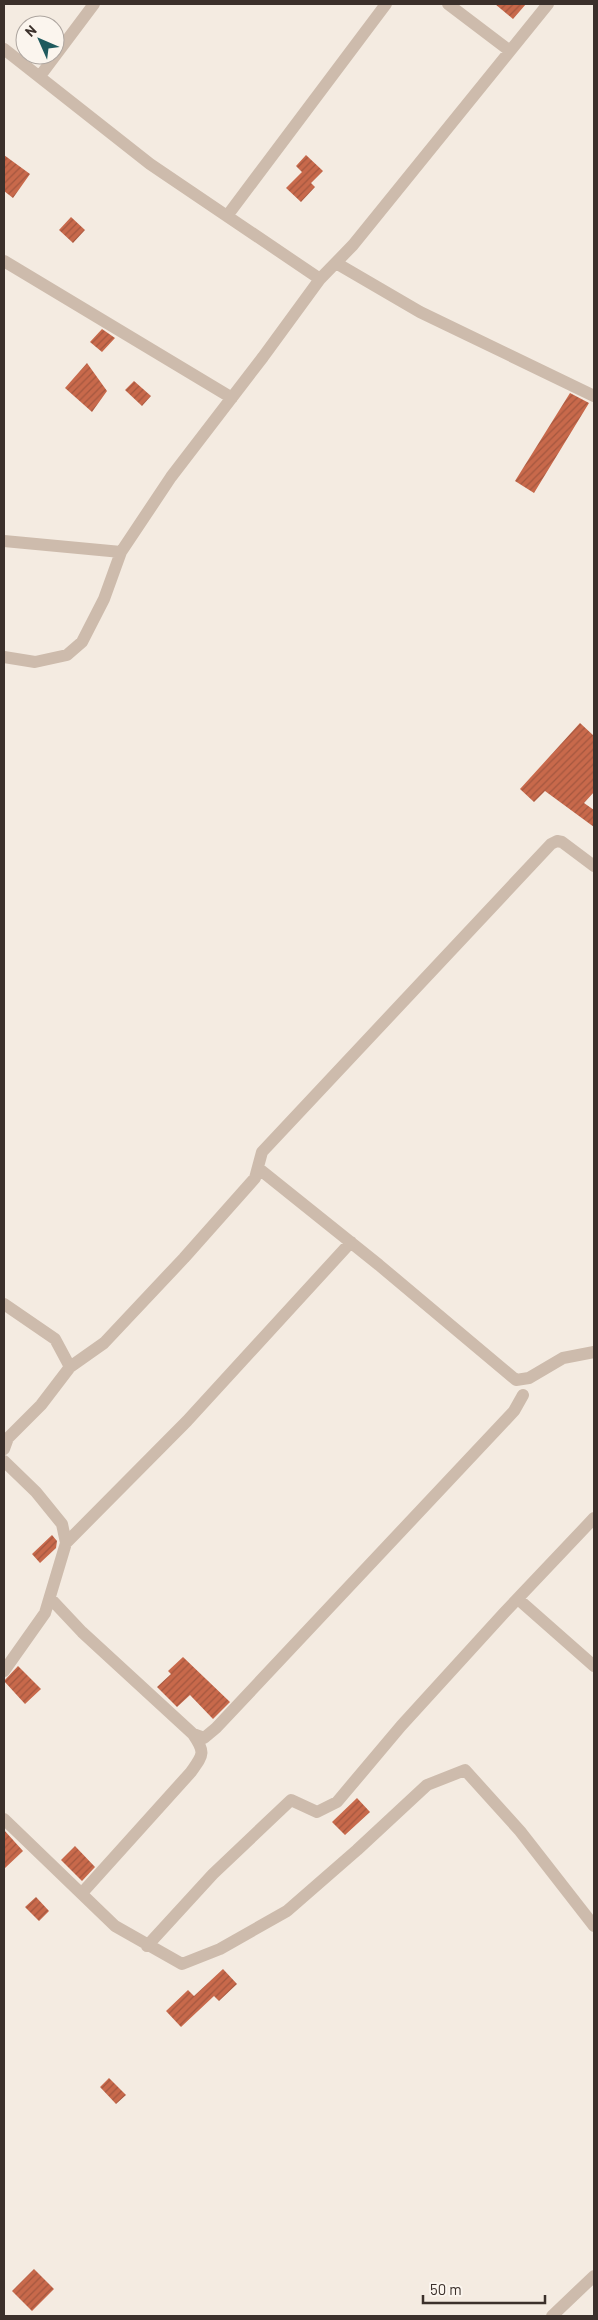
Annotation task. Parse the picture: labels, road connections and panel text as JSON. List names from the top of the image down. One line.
{"scale_bar":"50 m","north":"top left"}
